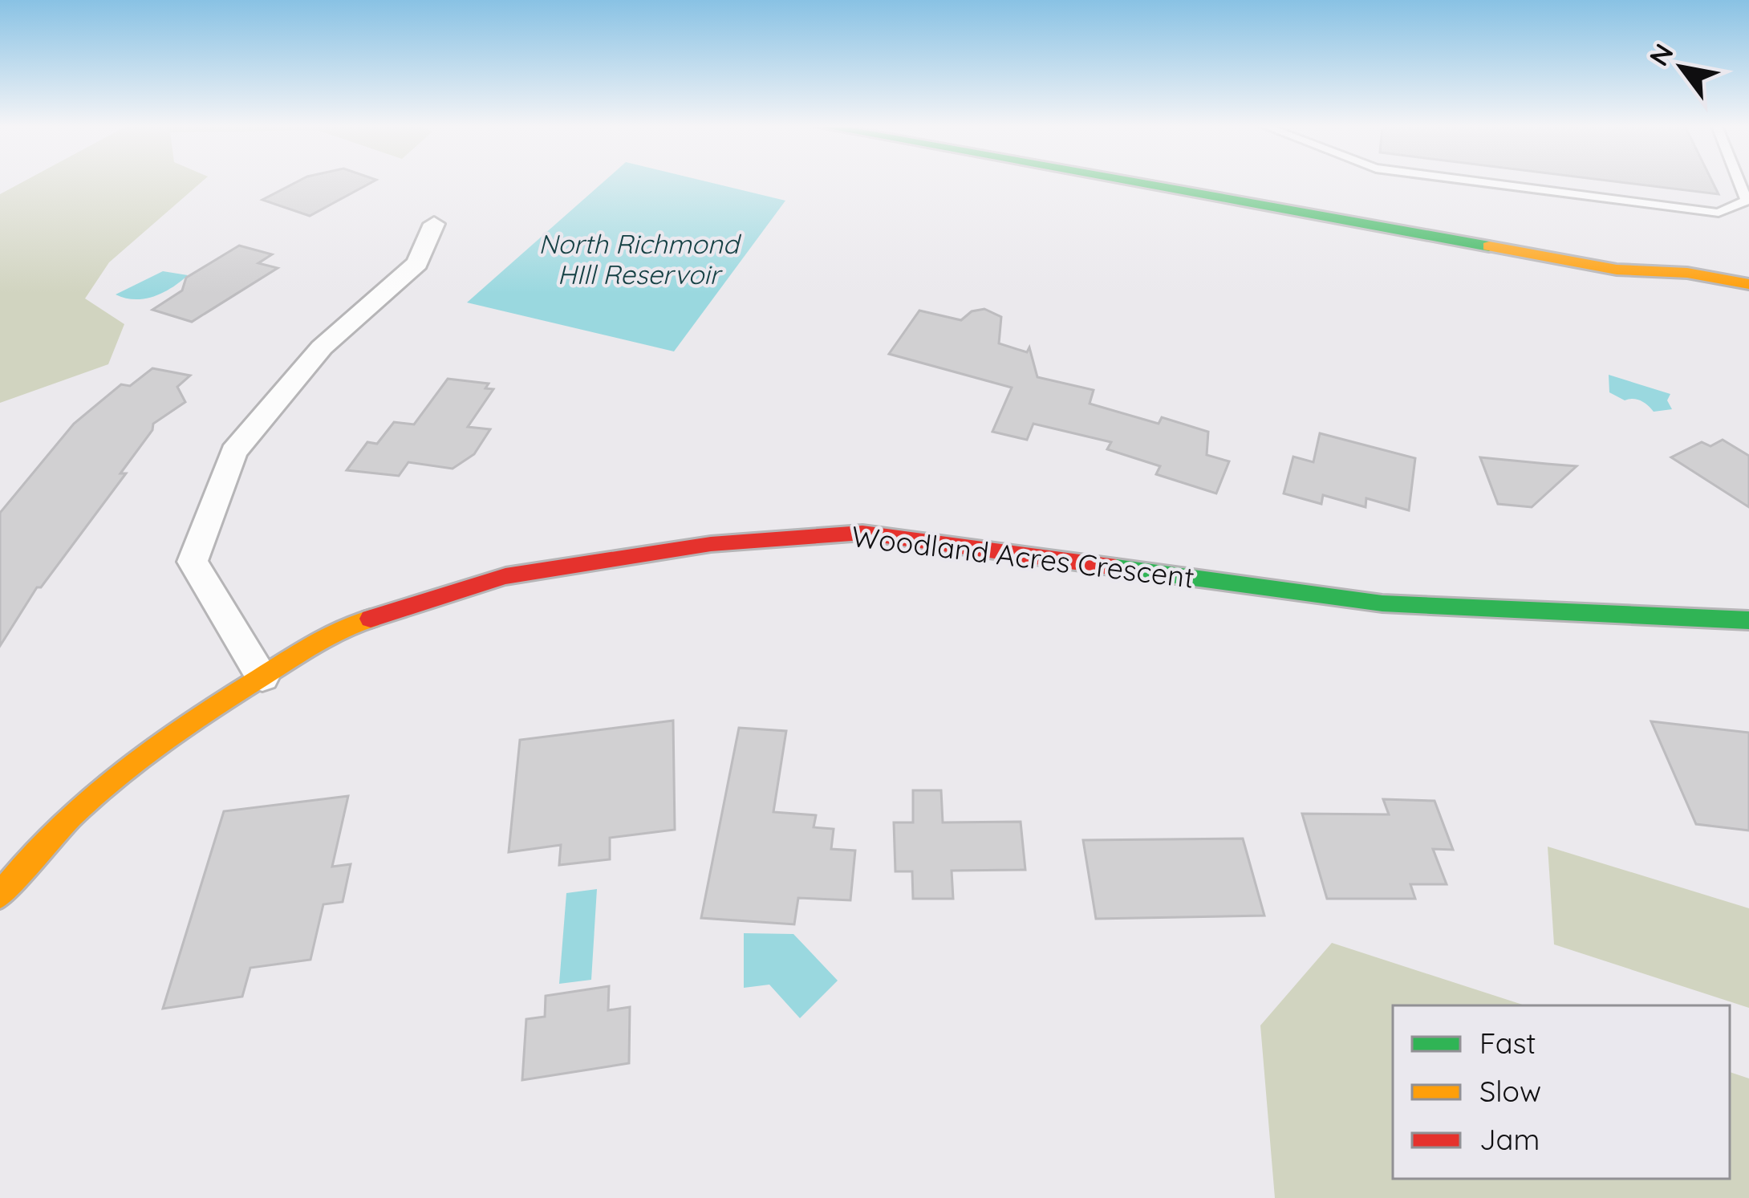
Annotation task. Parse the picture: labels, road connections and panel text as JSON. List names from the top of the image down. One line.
{"streets":{"street":["Woodland Acres Crescent"]},"water":["North Richmond HIll Reservoir"],"legend":["Fast","Slow","Jam"],"north":"top left"}
